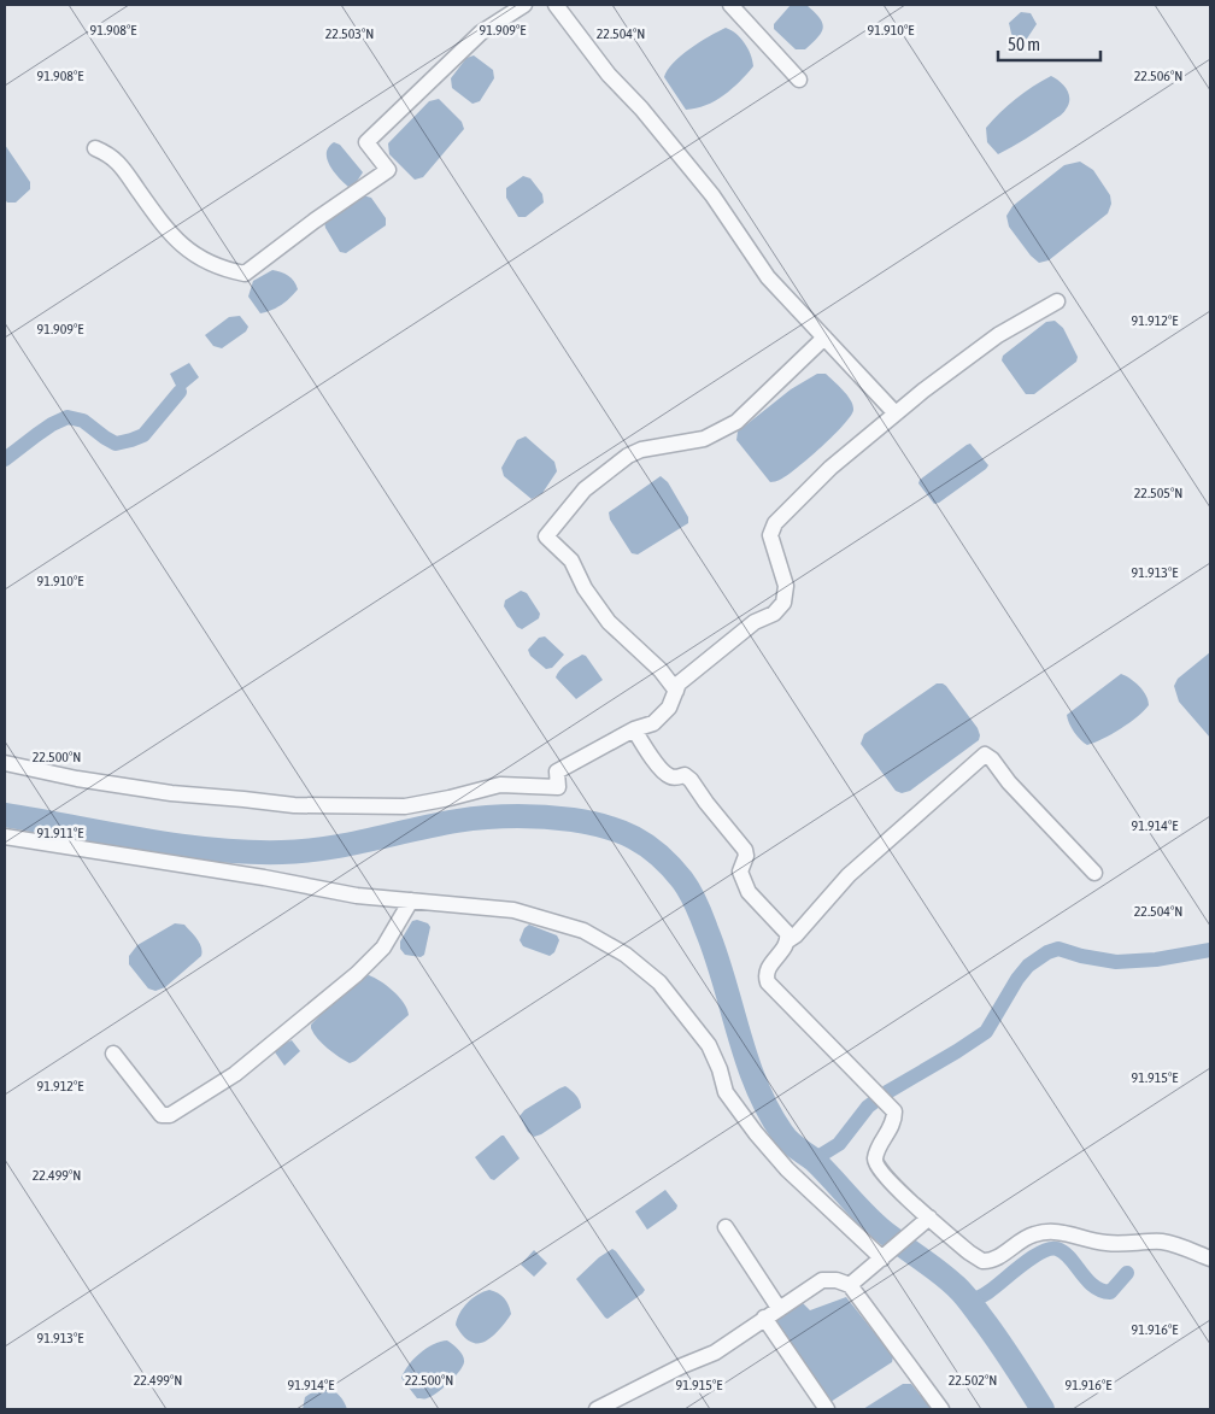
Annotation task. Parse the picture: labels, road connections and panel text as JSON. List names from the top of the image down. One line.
{"scale_bar":"50 m","coordinates":["91.908°E","91.909°E","91.910°E","22.503°N","22.504°N","22.506°N","91.912°E","22.505°N","91.913°E","22.500°N","91.914°E","91.911°E","91.915°E","22.499°N","91.916°E","22.502°N"]}
